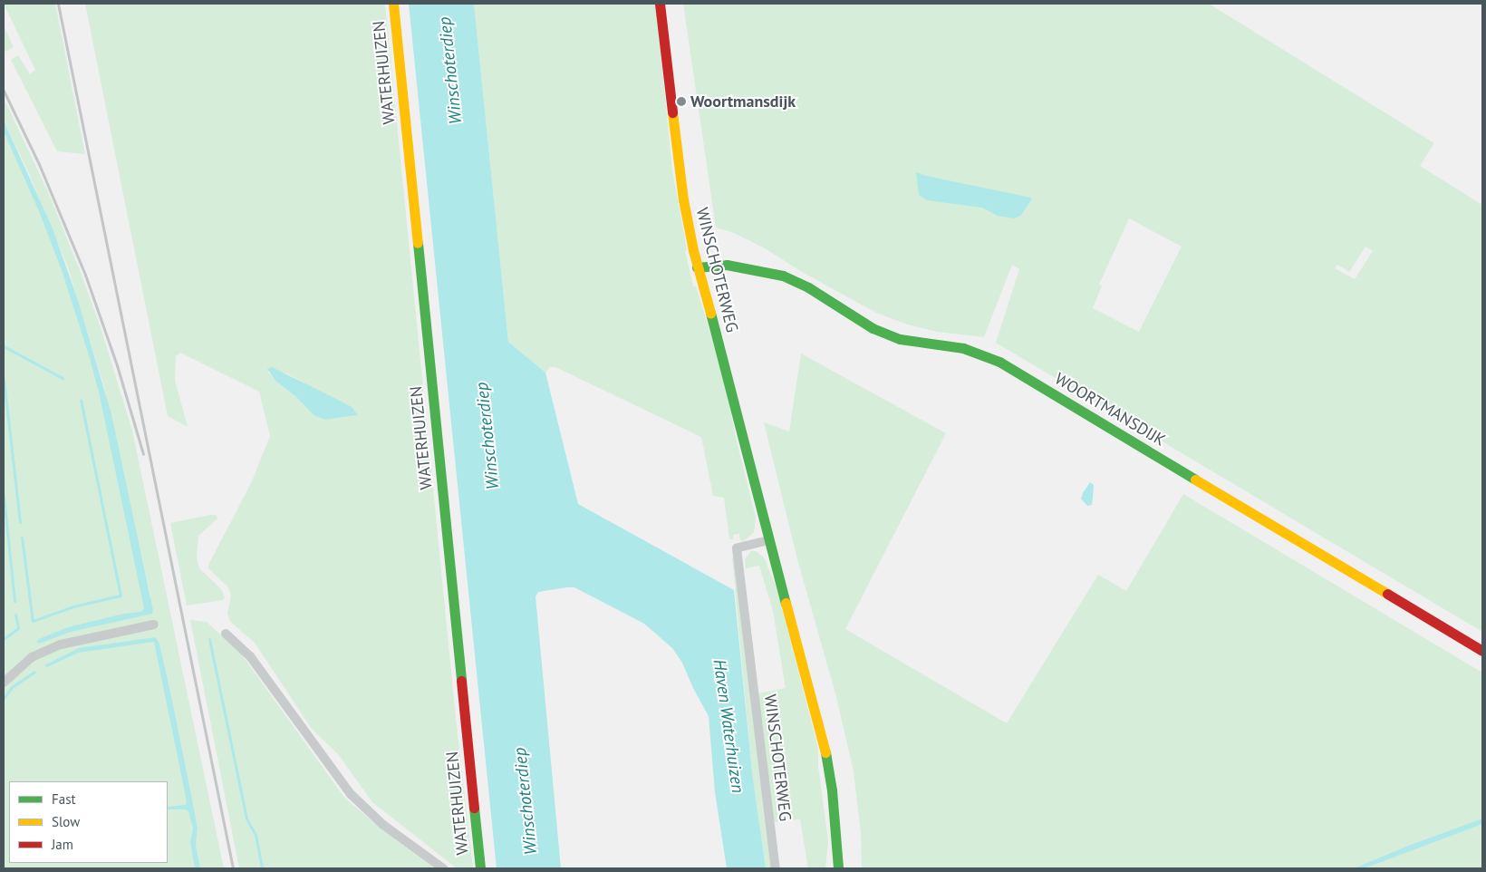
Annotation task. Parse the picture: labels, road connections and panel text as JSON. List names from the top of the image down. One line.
{"streets":{"street":["WATERHUIZEN","WINSCHOTERWEG","WOORTMANSDIJK"]},"crossings":[["WINSCHOTERWEG","WOORTMANSDIJK"]],"water":["Winschoterdiep","Haven Waterhuizen"],"places":["Woortmansdijk"],"legend":["Fast","Slow","Jam"]}
